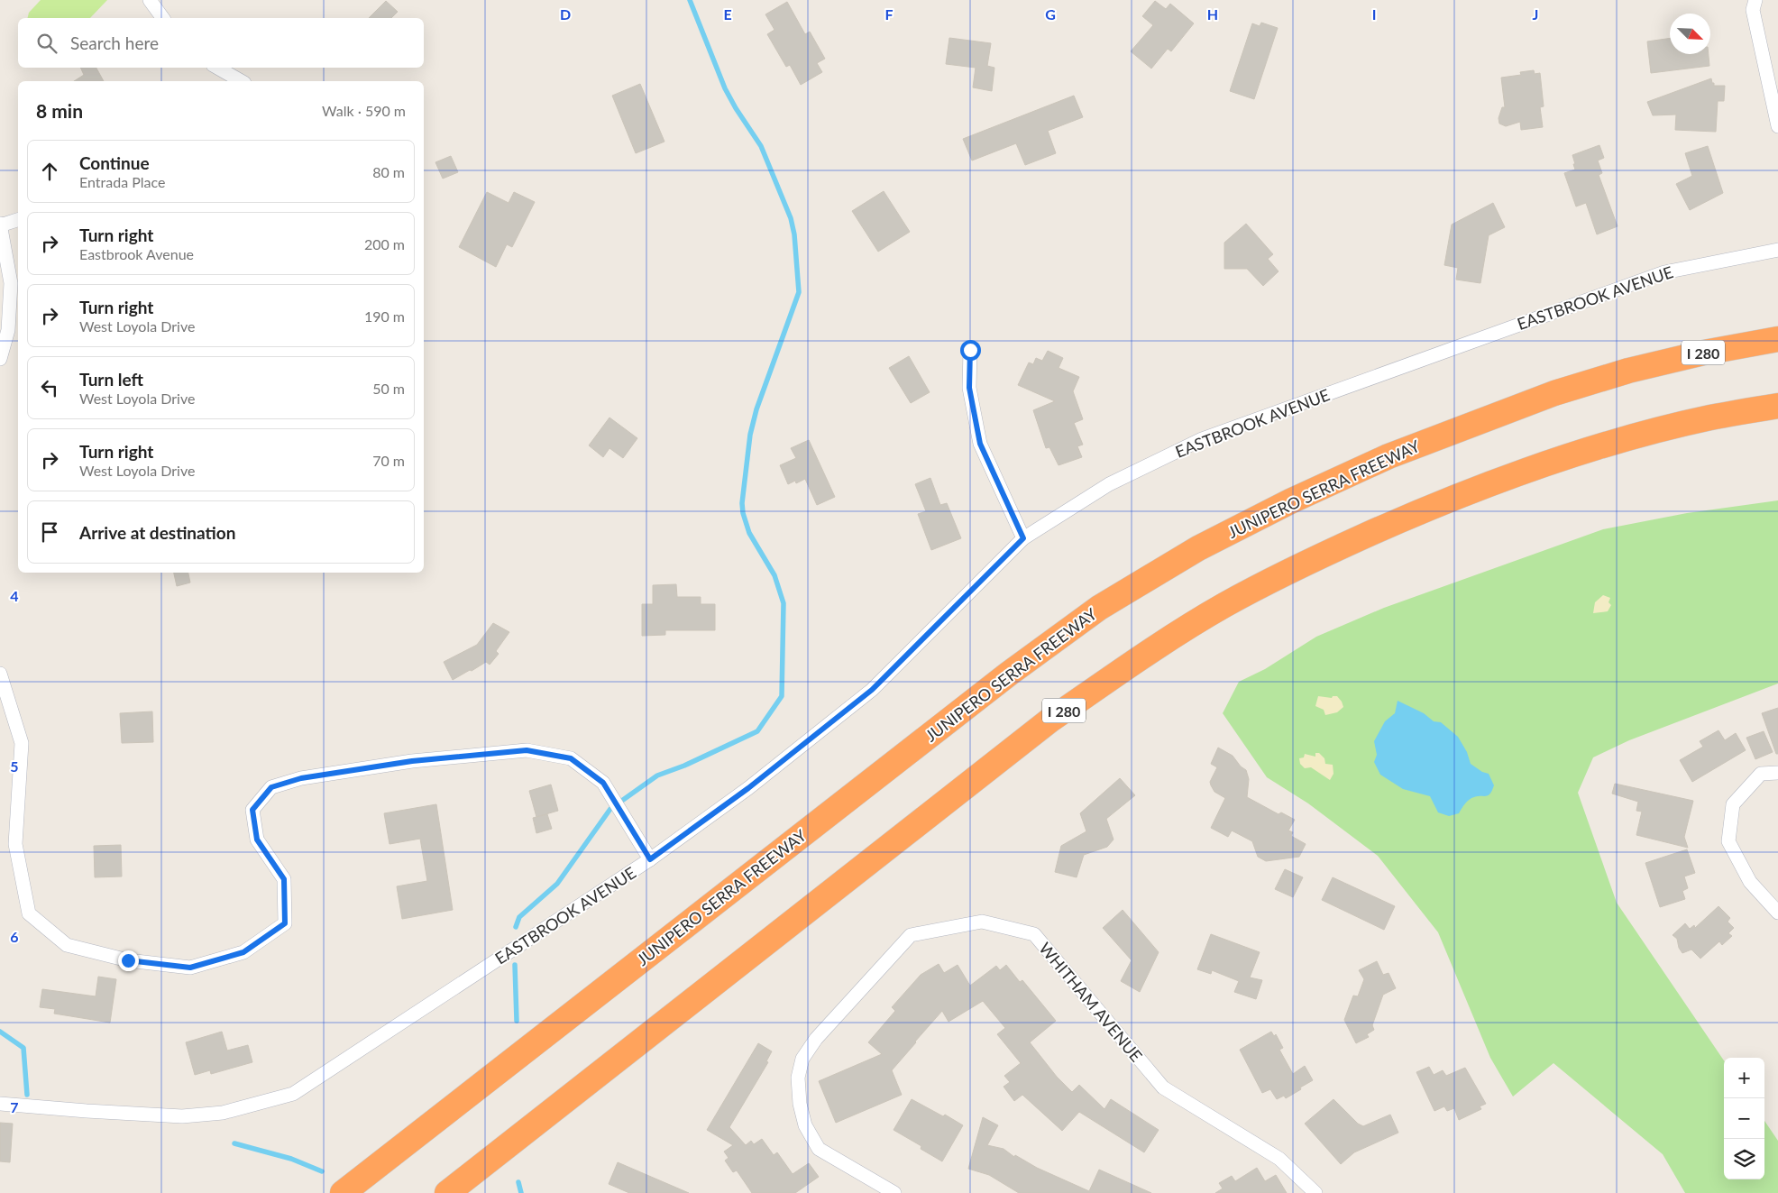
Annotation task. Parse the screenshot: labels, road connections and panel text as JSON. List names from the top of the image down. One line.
{"streets":{"highway":["I 280","JUNIPERO SERRA FREEWAY"],"street":["EASTBROOK AVENUE","WHITHAM AVENUE"]},"north":"bottom right","page":{"search":"Search here","heading":["8 min","Walk · 590 m"],"list":[["Continue","Entrada Place","80 m"],["Turn right","Eastbrook Avenue","200 m"],["Turn right","West Loyola Drive","190 m"],["Turn left","West Loyola Drive","50 m"],["Turn right","West Loyola Drive","70 m"],"Arrive at destination"],"map_buttons":["+","−"]},"grid":{"columns":["D","E","F","G","H","I","J"],"rows":["4","5","6","7"]}}
